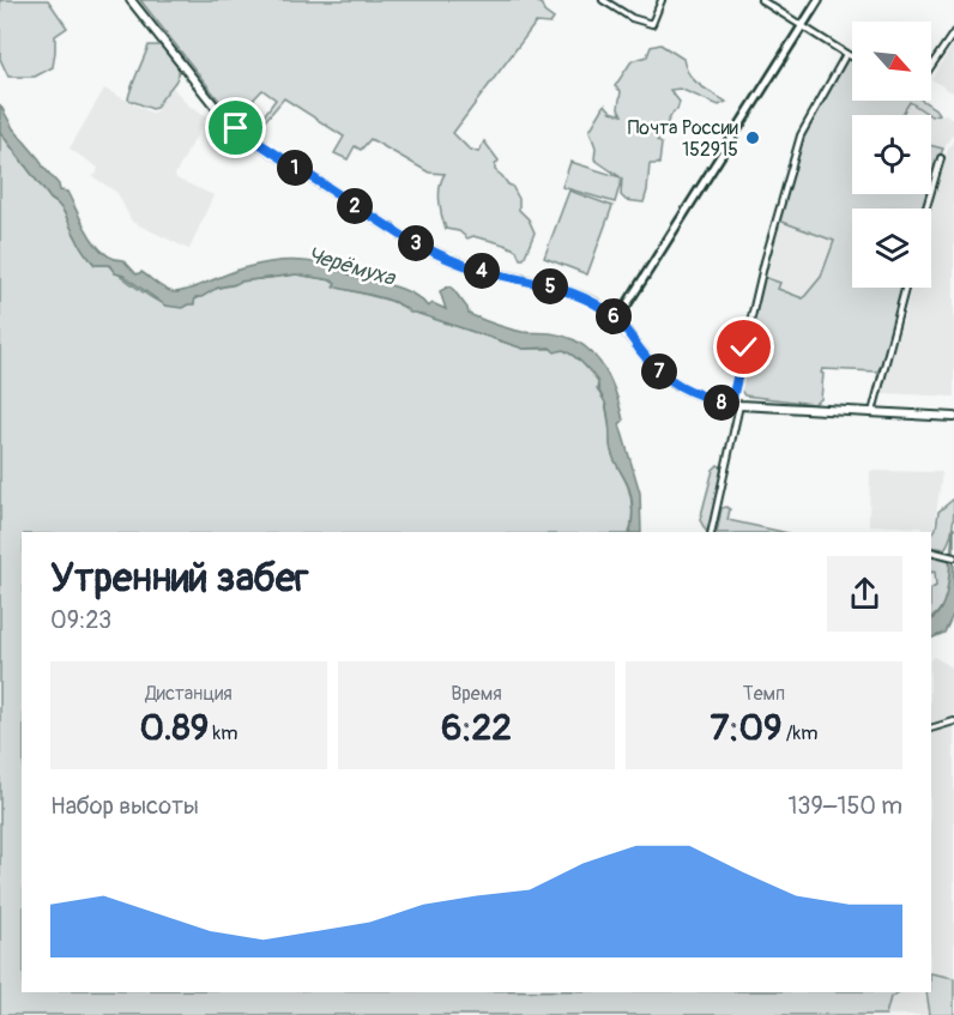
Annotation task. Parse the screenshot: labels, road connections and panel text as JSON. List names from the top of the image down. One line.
{"water":["Черёмуха"],"places":["Почта России 152915"],"north":"bottom right","page":{"pins":["1","2","3","4","5","6","7","8"],"heading":["Утренний забег","09:23"],"stats":[["Дистанция","0.89 km"],["Время","6:22"],["Темп","7:09 /km"]],"chart":["Набор высоты","139–150 m"]}}
